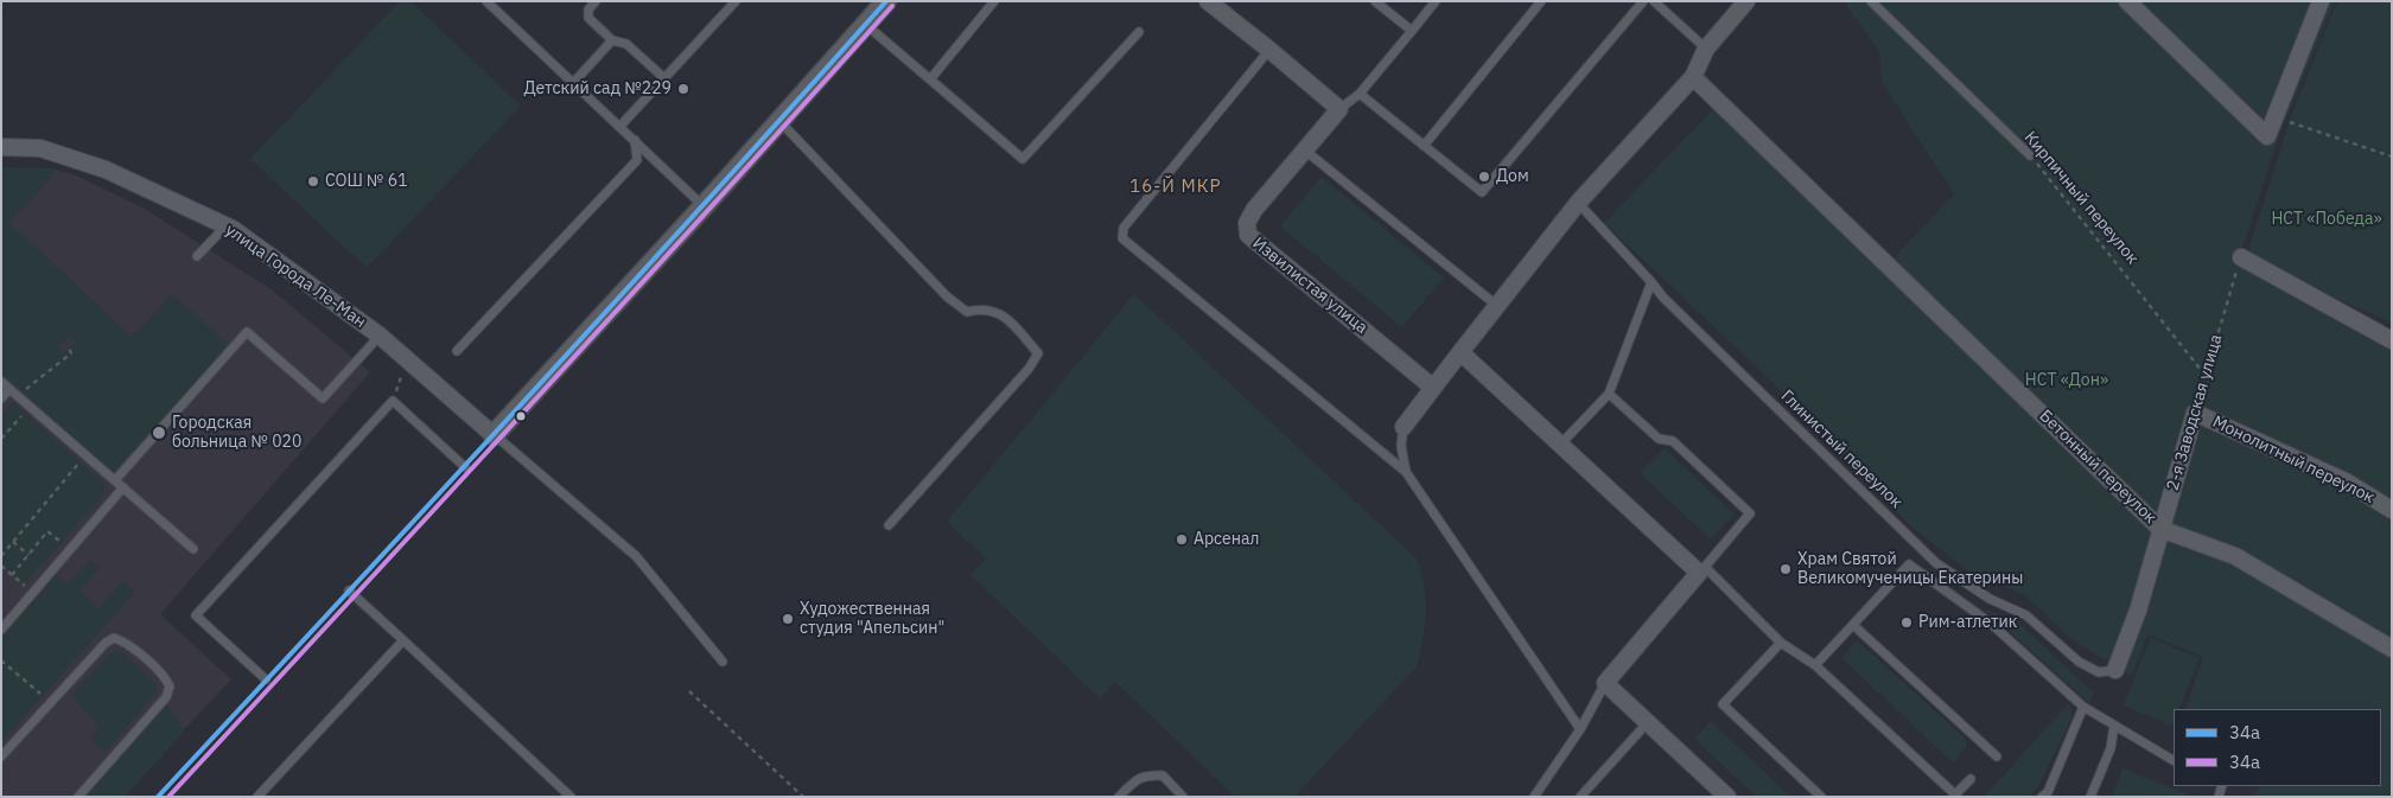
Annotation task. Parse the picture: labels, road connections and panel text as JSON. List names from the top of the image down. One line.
{"streets":{"street":["улица Города Ле-Ман","Извилистая улица","2-я Заводская улица","Монолитный переулок","Бетонный переулок"],"lane":["Кирпичный переулок","Глинистый переулок"]},"crossings":[["Кирпичный переулок","2-я Заводская улица"],["2-я Заводская улица","Глинистый переулок"],["2-я Заводская улица","Монолитный переулок"],["2-я Заводская улица","Бетонный переулок"]],"districts":["16-Й МКР"],"parks":["НСТ «Победа»","НСТ «Дон»"],"places":["Детский сад №229","Дом","СОШ № 61","Городская больница № 020","Арсенал","Храм Святой Великомученицы Екатерины","Художественная студия \"Апельсин\"","Рим-атлетик"],"lines":["transit line 34а","transit line 34a"],"legend":["34а","34a"]}
